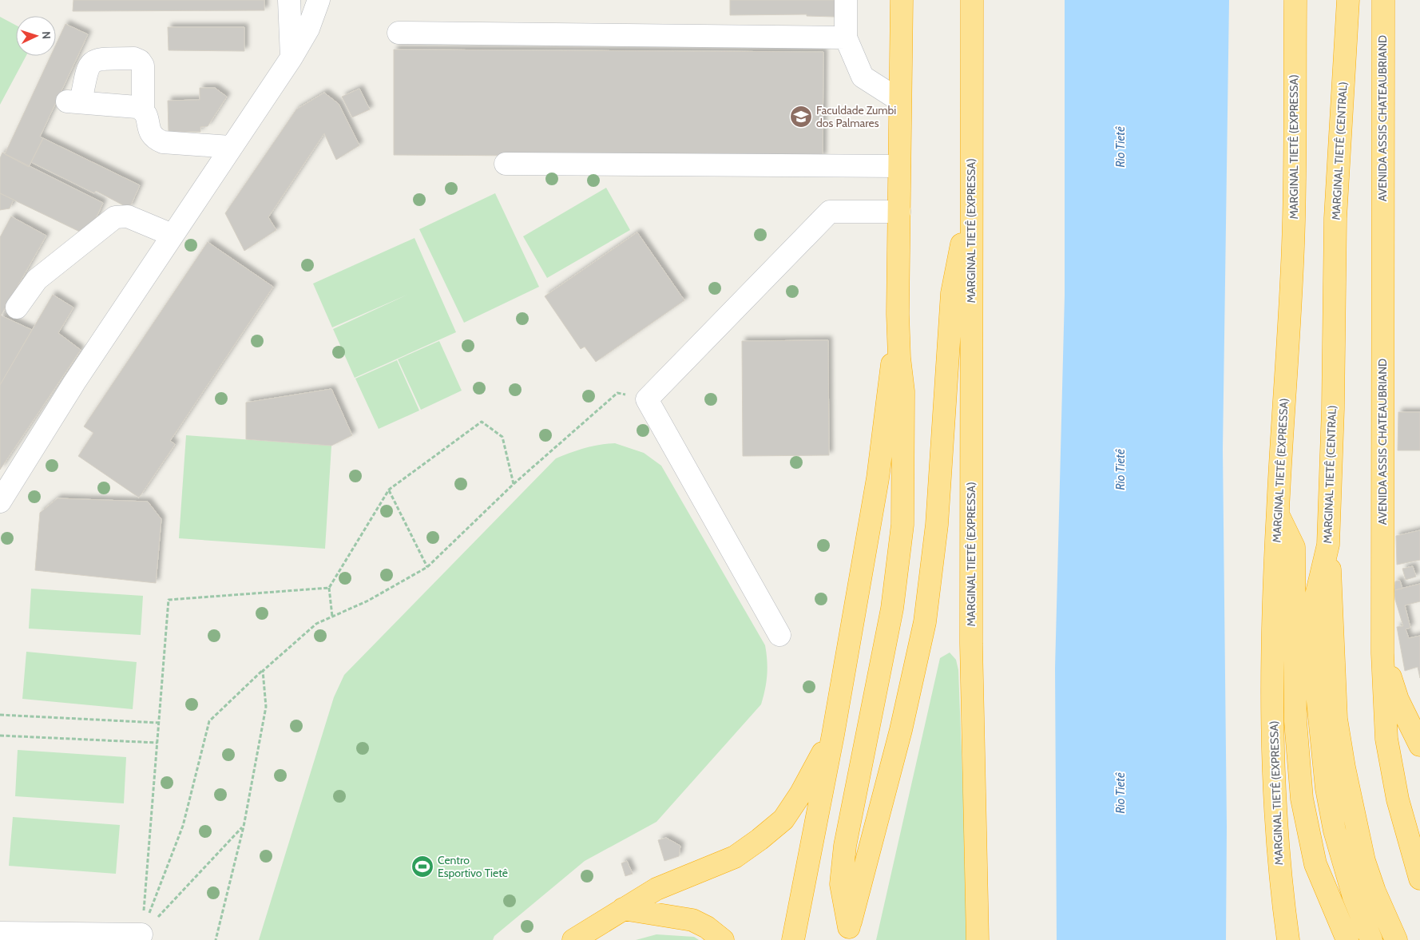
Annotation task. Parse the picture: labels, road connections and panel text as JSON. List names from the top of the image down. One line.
{"streets":{"highway":["AVENIDA ASSIS CHATEAUBRIAND","MARGINAL TIETÊ (EXPRESSA)","MARGINAL TIETÊ (CENTRAL)"]},"water":["Rio Tietê"],"places":{"school or university":["Faculdade Zumbi dos Palmares"],"sports":["Centro Esportivo Tietê"]},"north":"right"}
